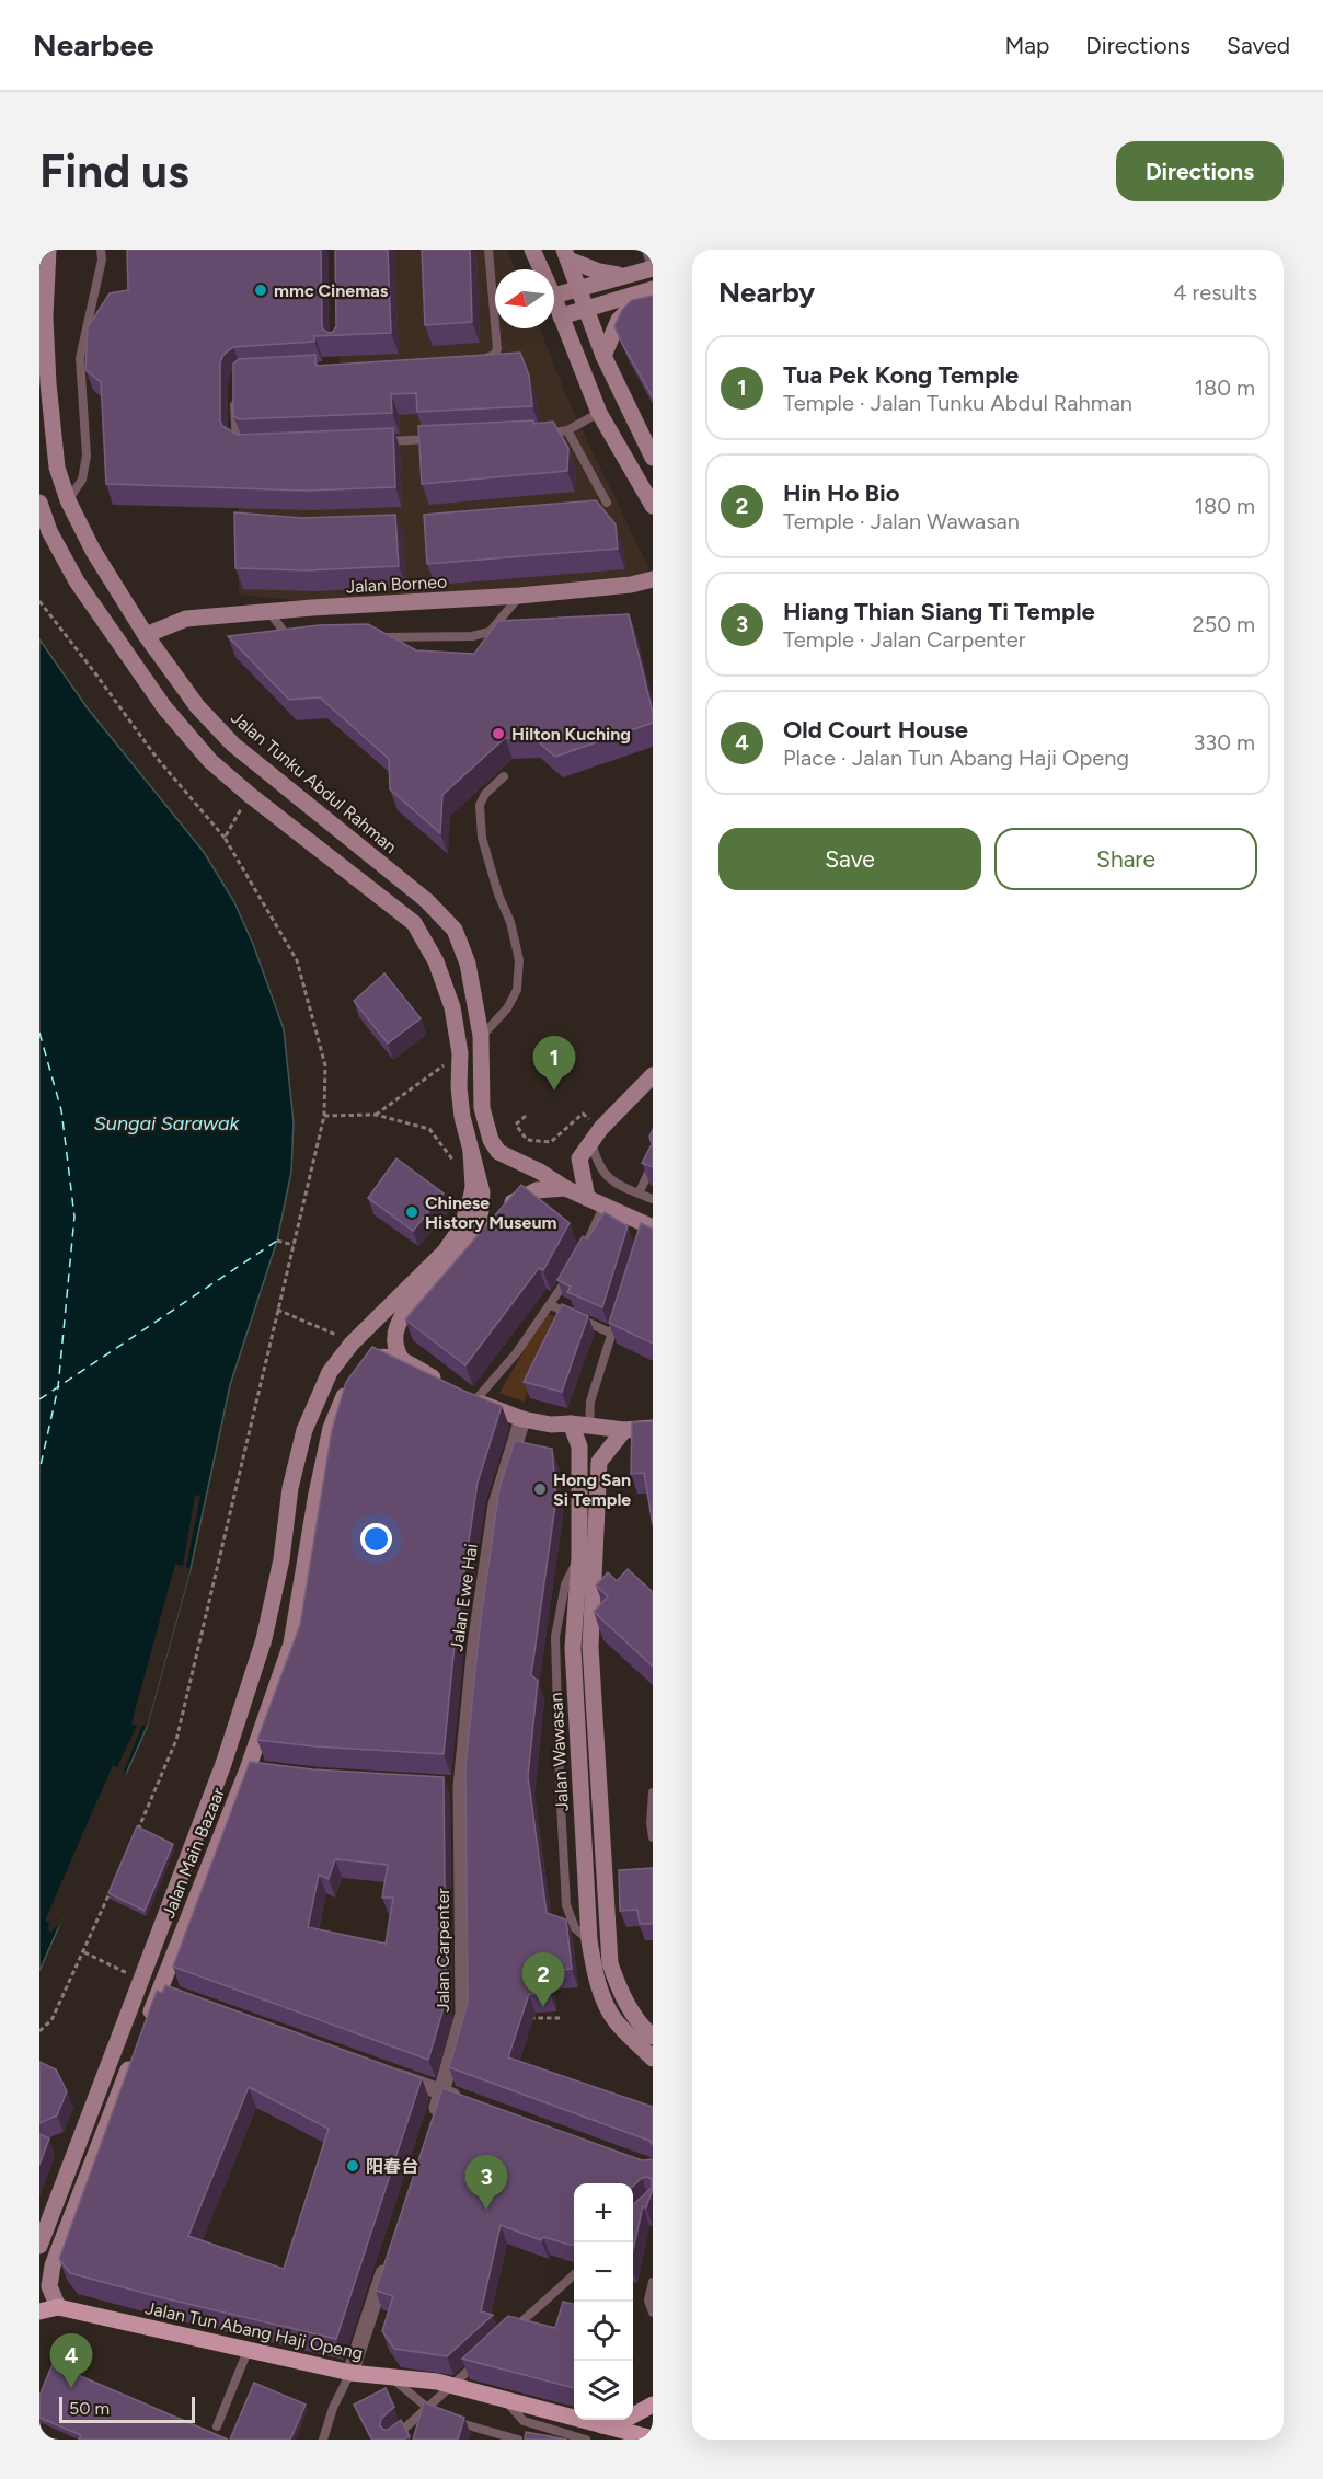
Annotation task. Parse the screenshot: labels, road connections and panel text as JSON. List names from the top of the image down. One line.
{"streets":{"main road":["Jalan Borneo","Jalan Tunku Abdul Rahman","Jalan Wawasan","Jalan Main Bazaar","Jalan Tun Abang Haji Openg"],"street":["Jalan Ewe Hai","Jalan Carpenter"]},"crossings":[["Jalan Borneo","Jalan Tunku Abdul Rahman"],["Jalan Ewe Hai","Jalan Carpenter"]],"water":["Sungai Sarawak"],"places":["mmc Cinemas","Hilton Kuching","Chinese History Museum","Hong San Si Temple","阳春台"],"scale_bar":"50 m","north":"left","page":{"header":"Nearbee","nav":["Map","Directions","Saved"],"buttons":["Directions",["Save","Share"]],"title":"Find us","heading":["Nearby","4 results"],"list":[{"mark":"1","name":"Tua Pek Kong Temple","note":"Temple · Jalan Tunku Abdul Rahman","value":"180 m"},{"mark":"2","name":"Hin Ho Bio","note":"Temple · Jalan Wawasan","value":"180 m"},{"mark":"3","name":"Hiang Thian Siang Ti Temple","note":"Temple · Jalan Carpenter","value":"250 m"},{"mark":"4","name":"Old Court House","note":"Place · Jalan Tun Abang Haji Openg","value":"330 m"}],"pins":["1","2","3","4"],"map_buttons":["+","−"],"scale":"50 m"}}
